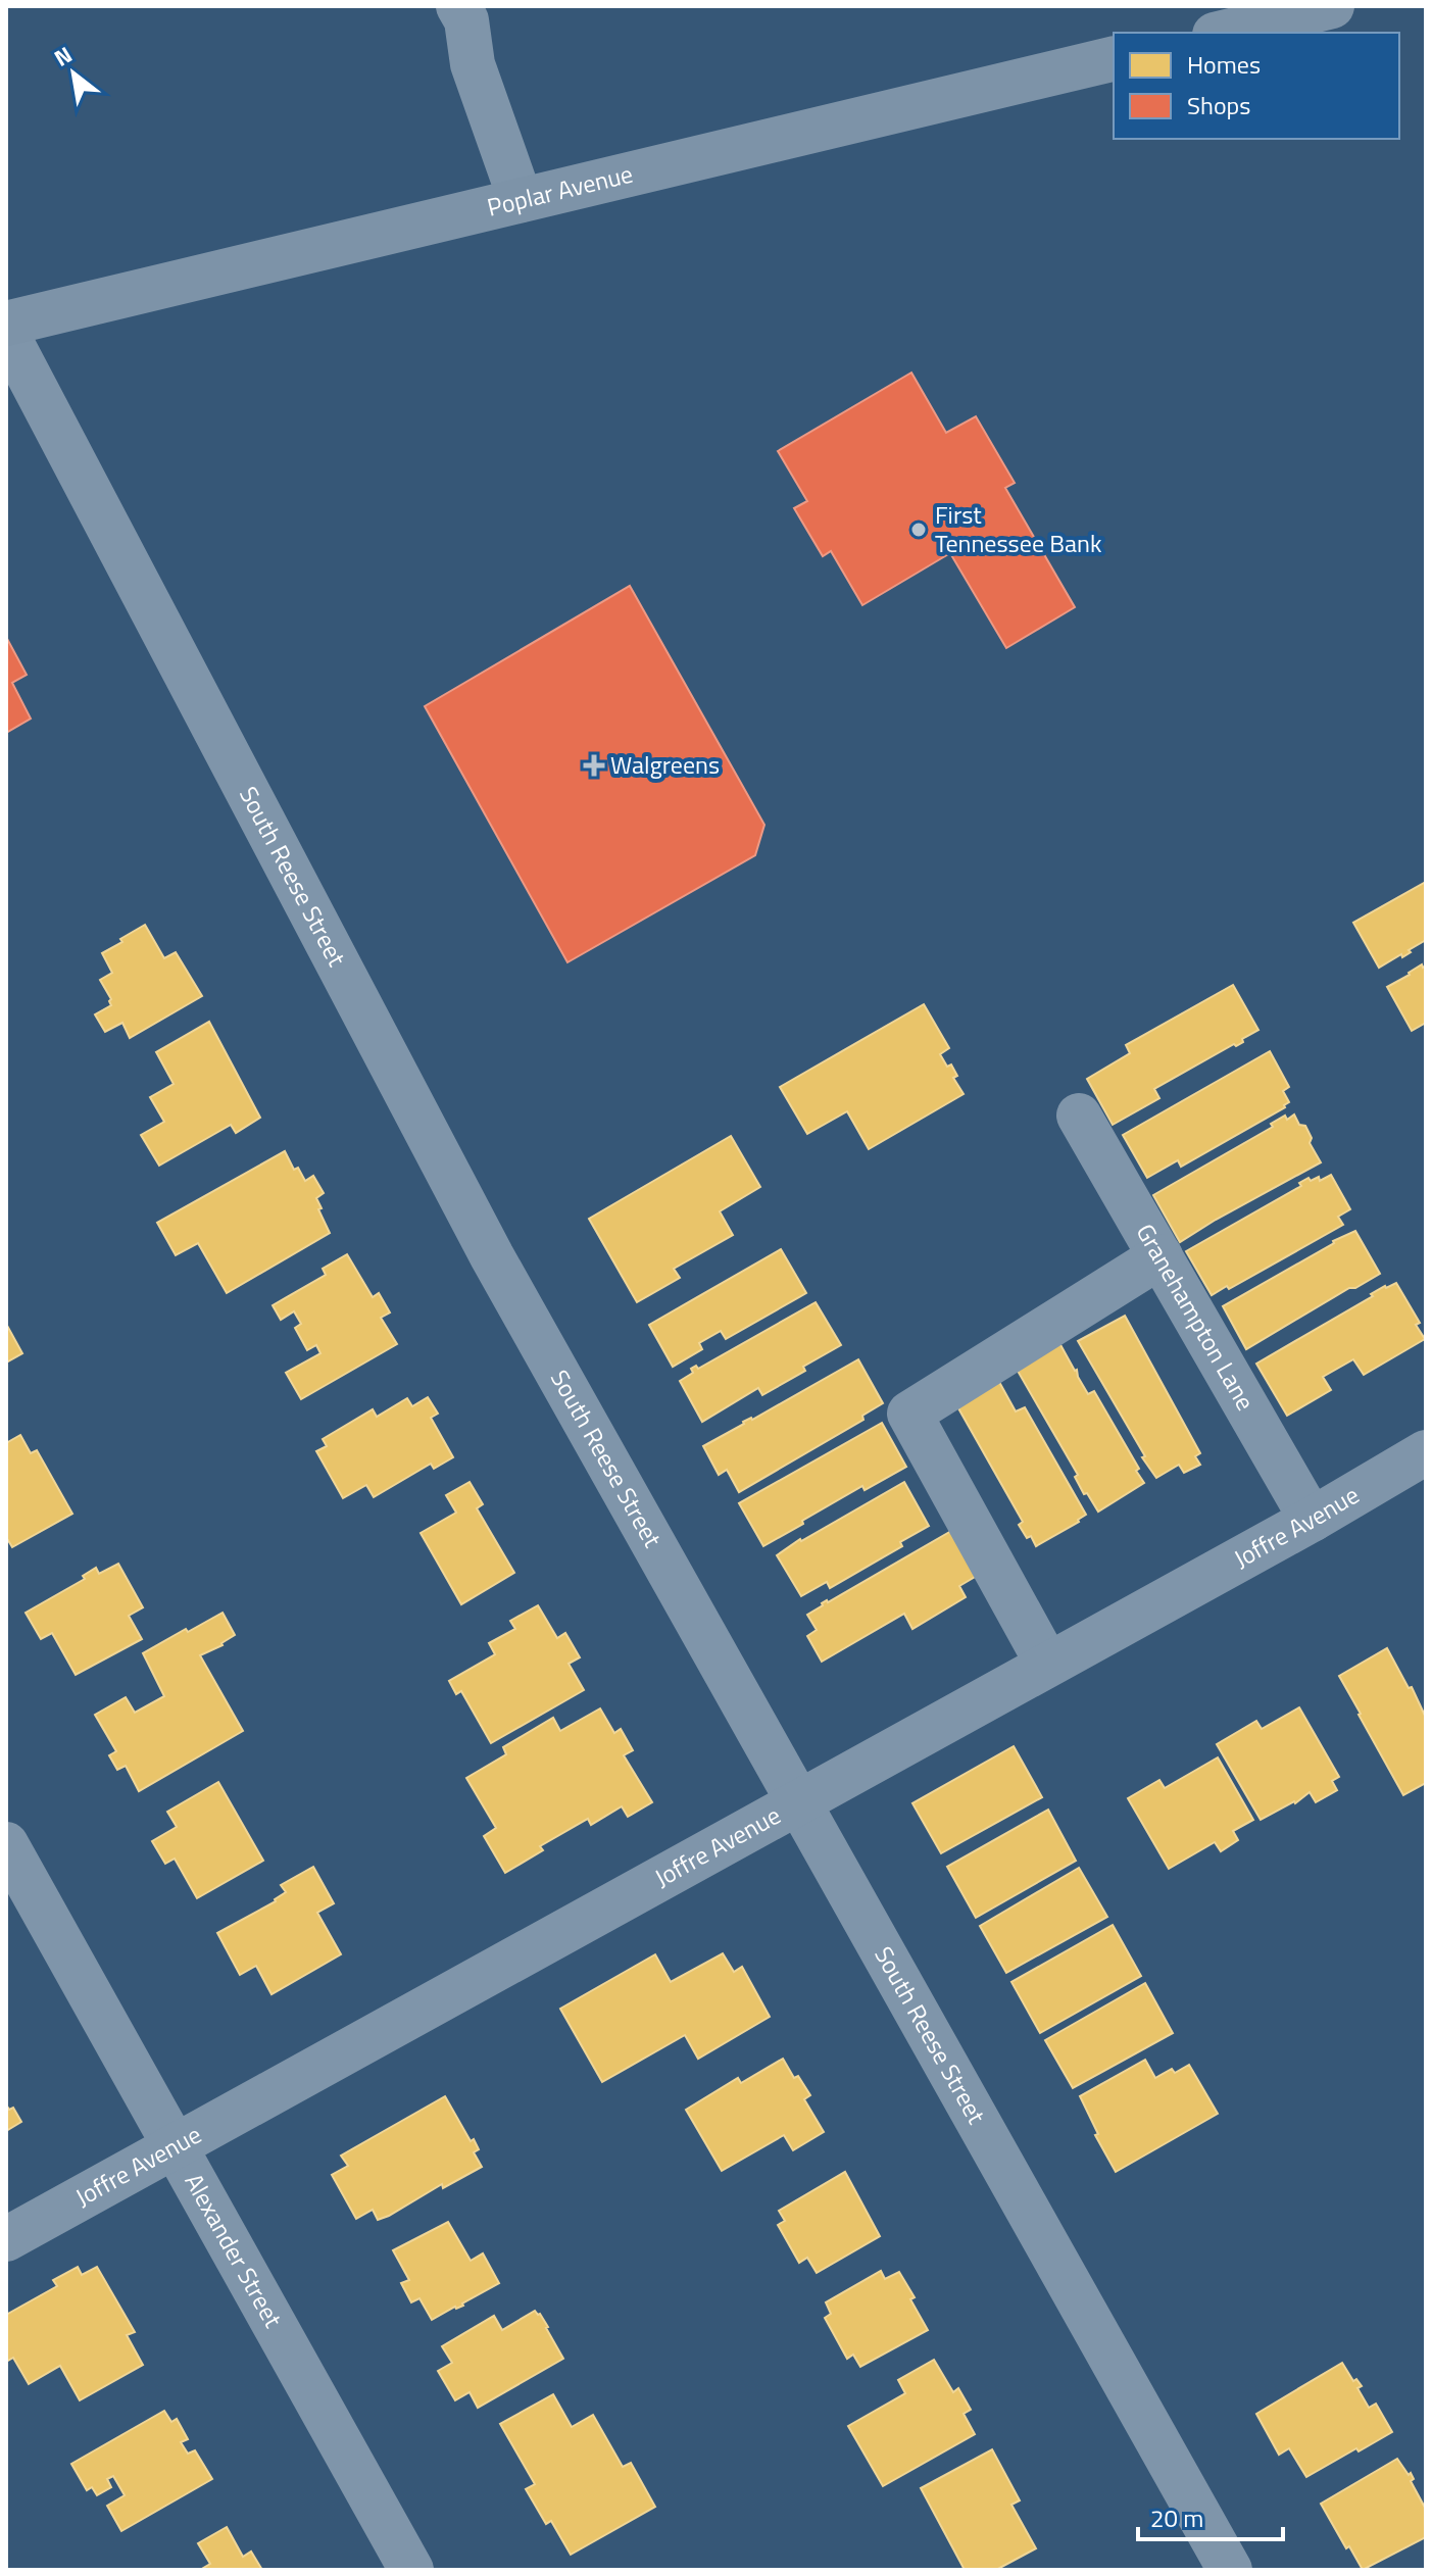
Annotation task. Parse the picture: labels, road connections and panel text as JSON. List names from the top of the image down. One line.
{"streets":{"main road":["Poplar Avenue"],"street":["South Reese Street","Granehampton Lane","Joffre Avenue","Alexander Street"]},"crossings":[["South Reese Street","Joffre Avenue"],["Granehampton Lane","Joffre Avenue"],["Joffre Avenue","Alexander Street"]],"places":{"other":["First Tennessee Bank"],"health":["Walgreens"]},"legend":["Homes","Shops"],"scale_bar":"20 m","north":"top left"}
